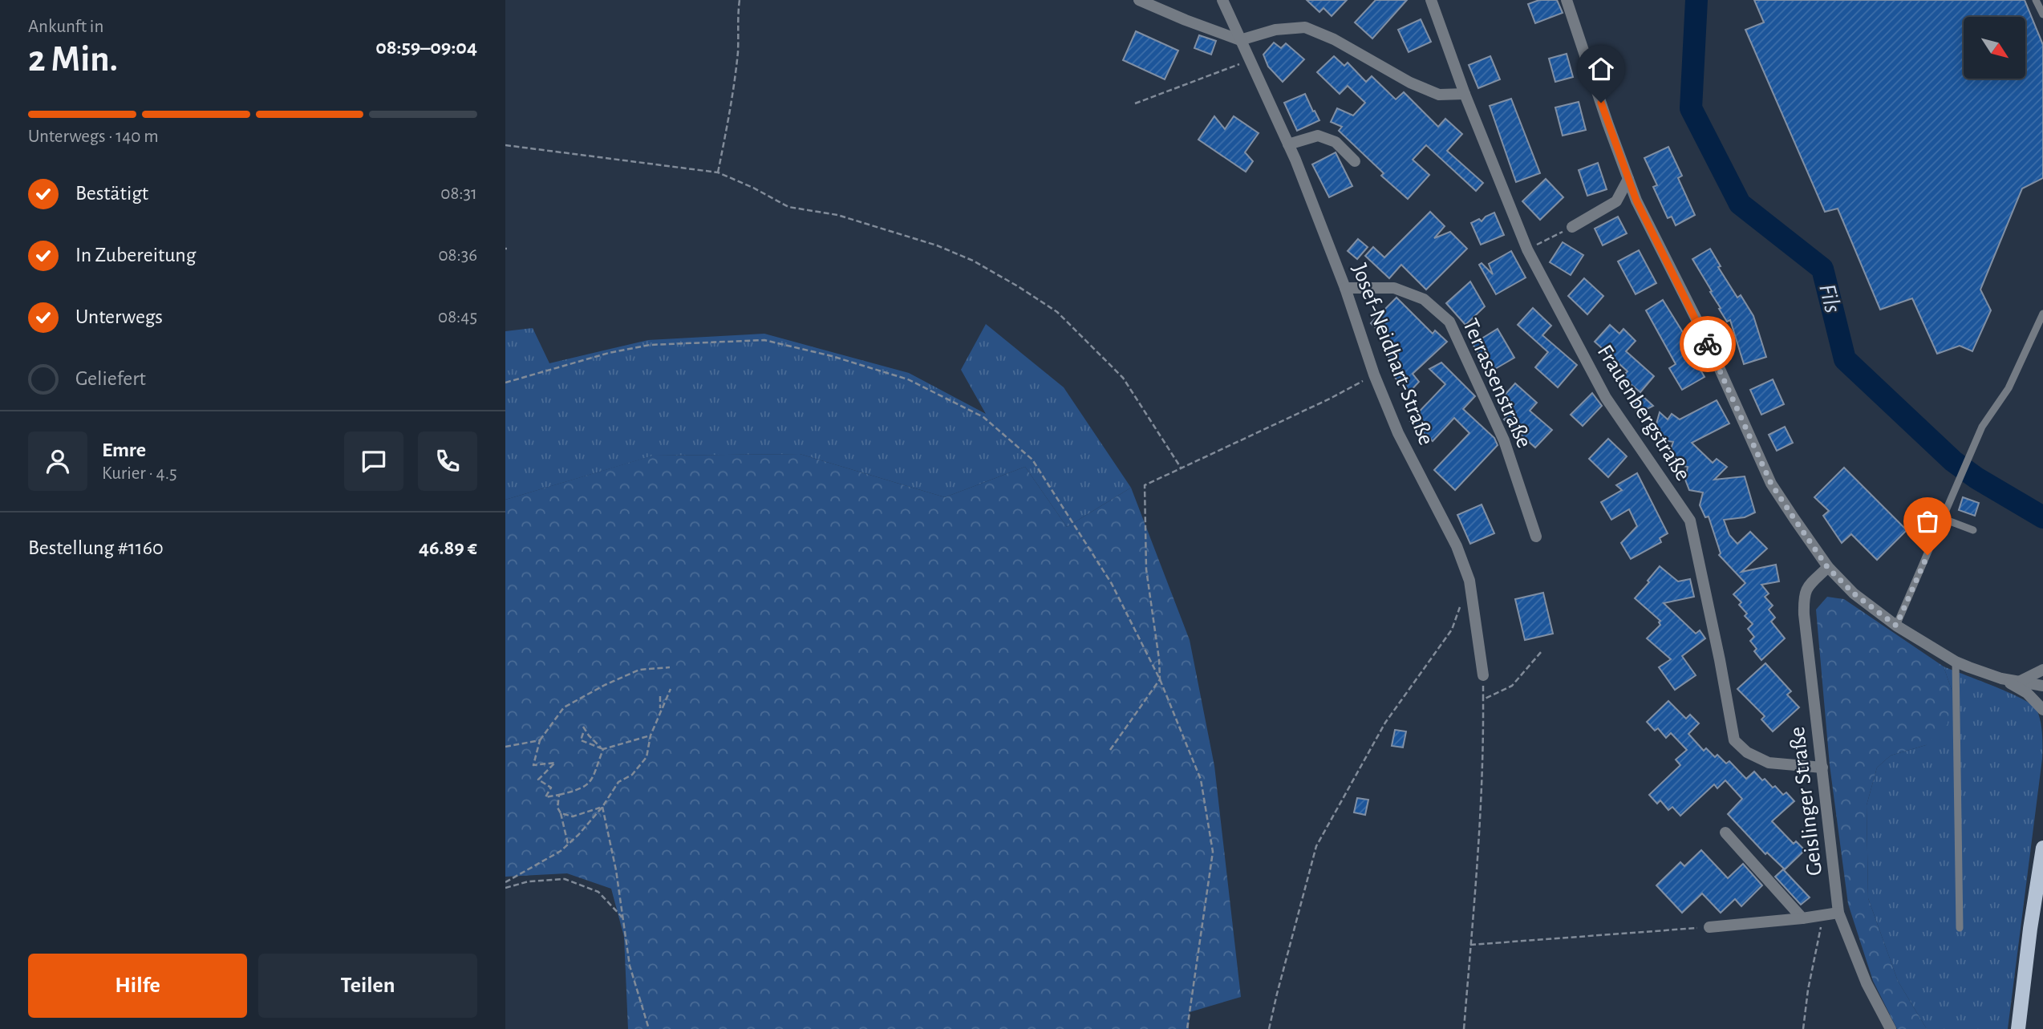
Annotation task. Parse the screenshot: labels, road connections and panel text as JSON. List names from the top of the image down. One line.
{"streets":{"street":["Josef-Neidhart-Straße","Terrassenstraße","Frauenbergstraße","Geislinger Straße"]},"crossings":[["Josef-Neidhart-Straße","Terrassenstraße"],["Frauenbergstraße","Geislinger Straße"]],"water":["Fils"],"north":"bottom right","page":{"heading":["2 Min.","Ankunft in","08:59–09:04"],"panel":["Emre","Kurier · 4.5","Bestellung #1160","46.89 €"],"bar":"Unterwegs · 140 m","list":[["Bestätigt","08:31"],["In Zubereitung","08:36"],["Unterwegs","08:45"],"Geliefert"],"buttons":["Hilfe","Teilen"]}}
